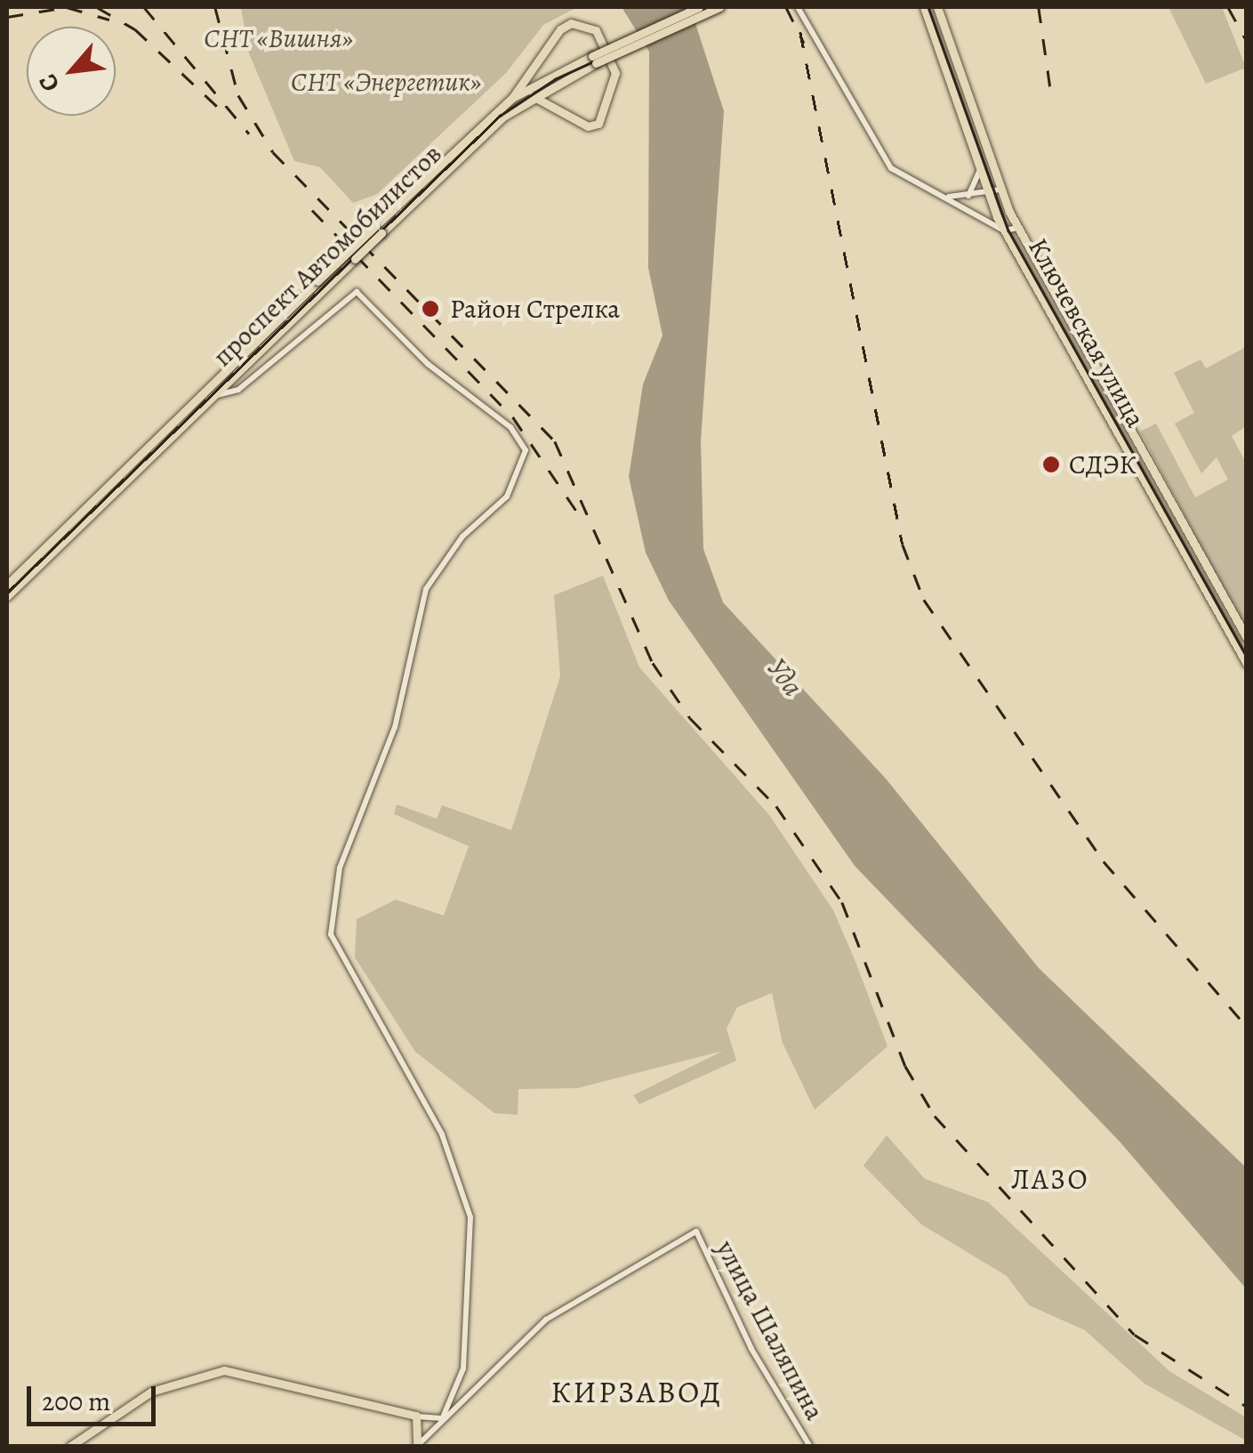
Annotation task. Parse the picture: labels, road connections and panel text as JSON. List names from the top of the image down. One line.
{"streets":{"main road":["проспект Автомобилистов","Ключевская улица"],"street":["улица Шаляпина"]},"districts":["ЛАЗО","КИРЗАВОД"],"water":["Уда"],"parks":["СНТ «Вишня»","СНТ «Энергетик»"],"places":["Район Стрелка","СДЭК"],"scale_bar":"200 m","north":"bottom left"}
